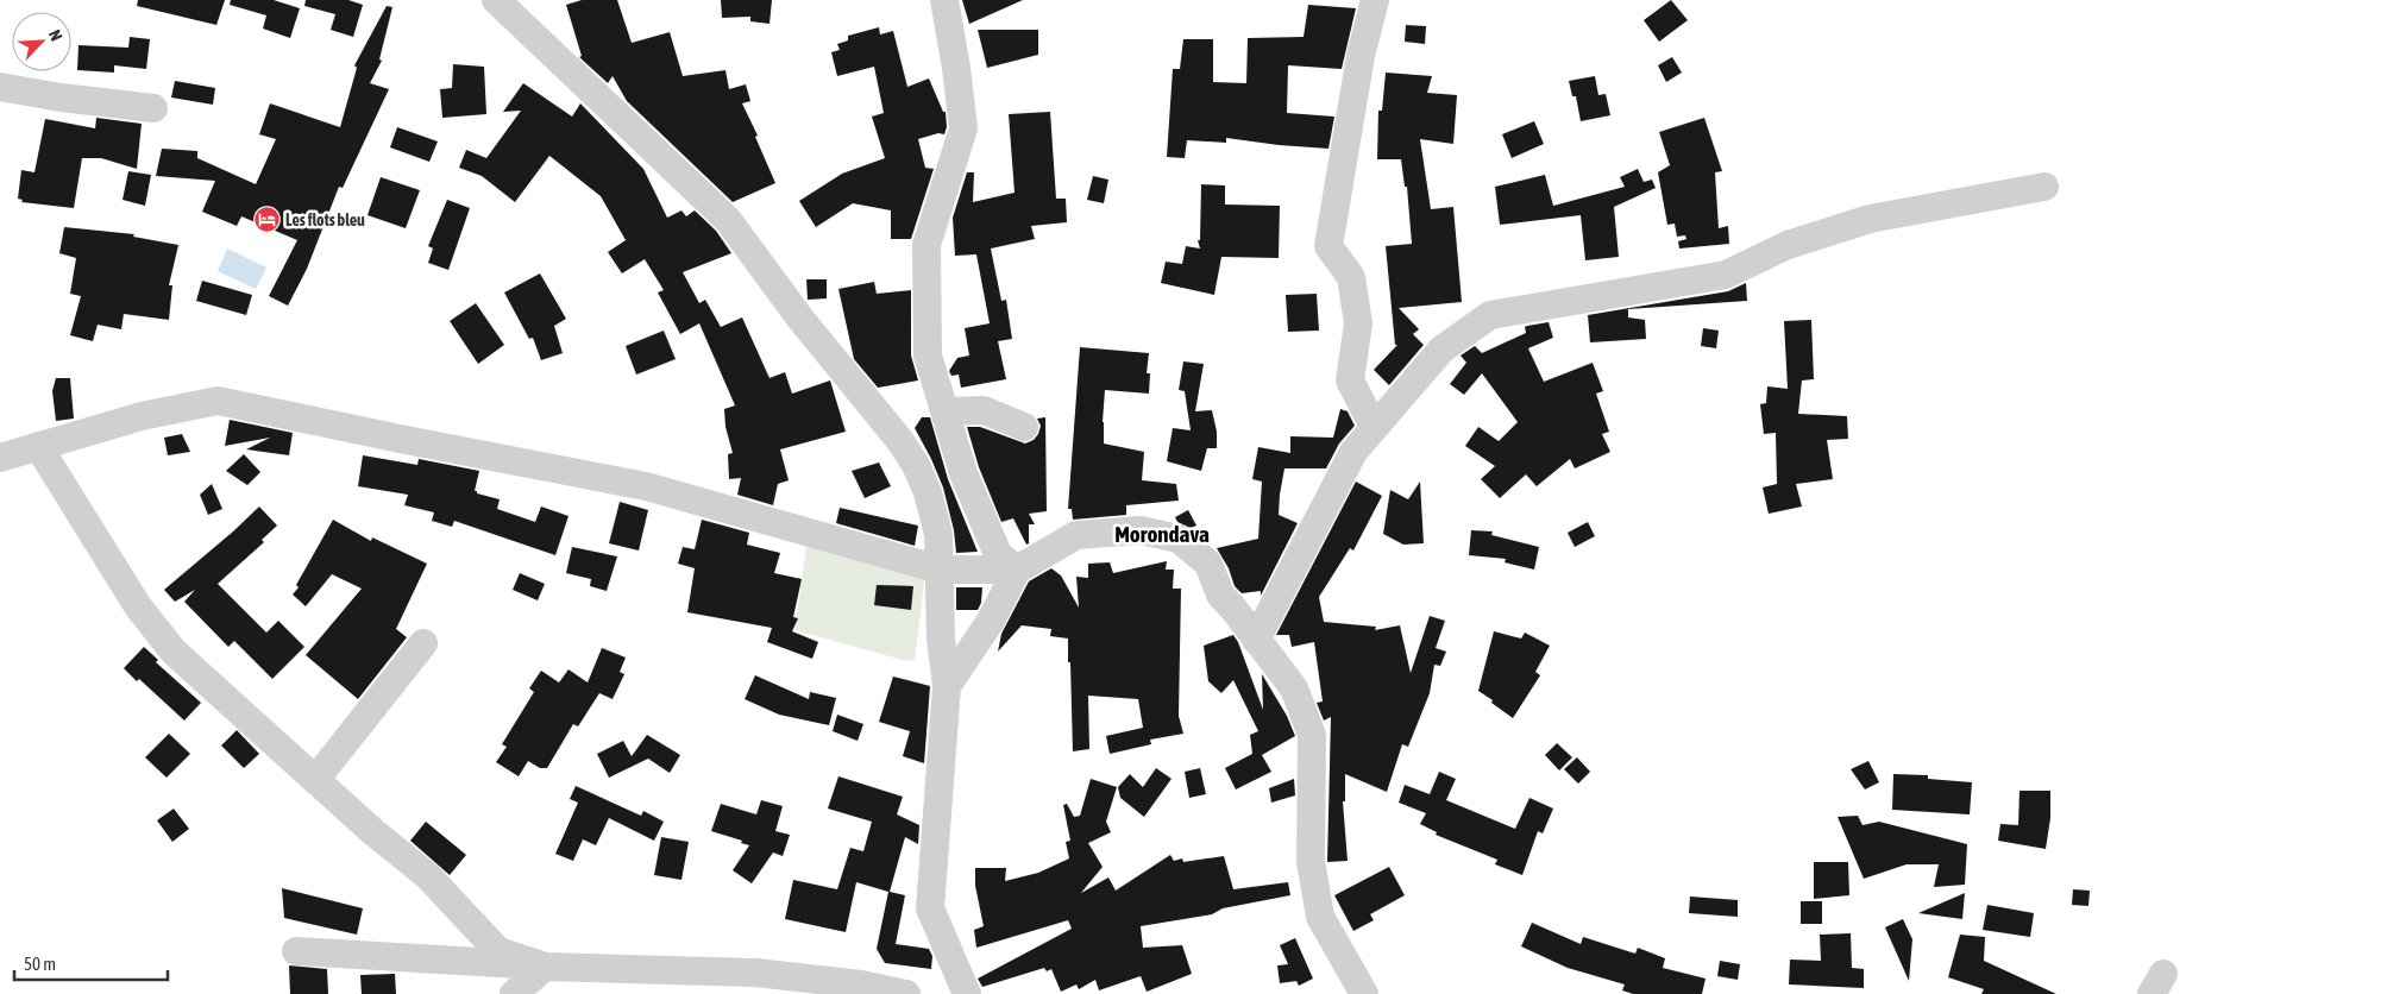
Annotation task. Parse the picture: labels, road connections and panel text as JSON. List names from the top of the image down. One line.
{"districts":["Morondava"],"places":{"hotel":["Les flots bleu"]},"scale_bar":"50 m","north":"top right"}
